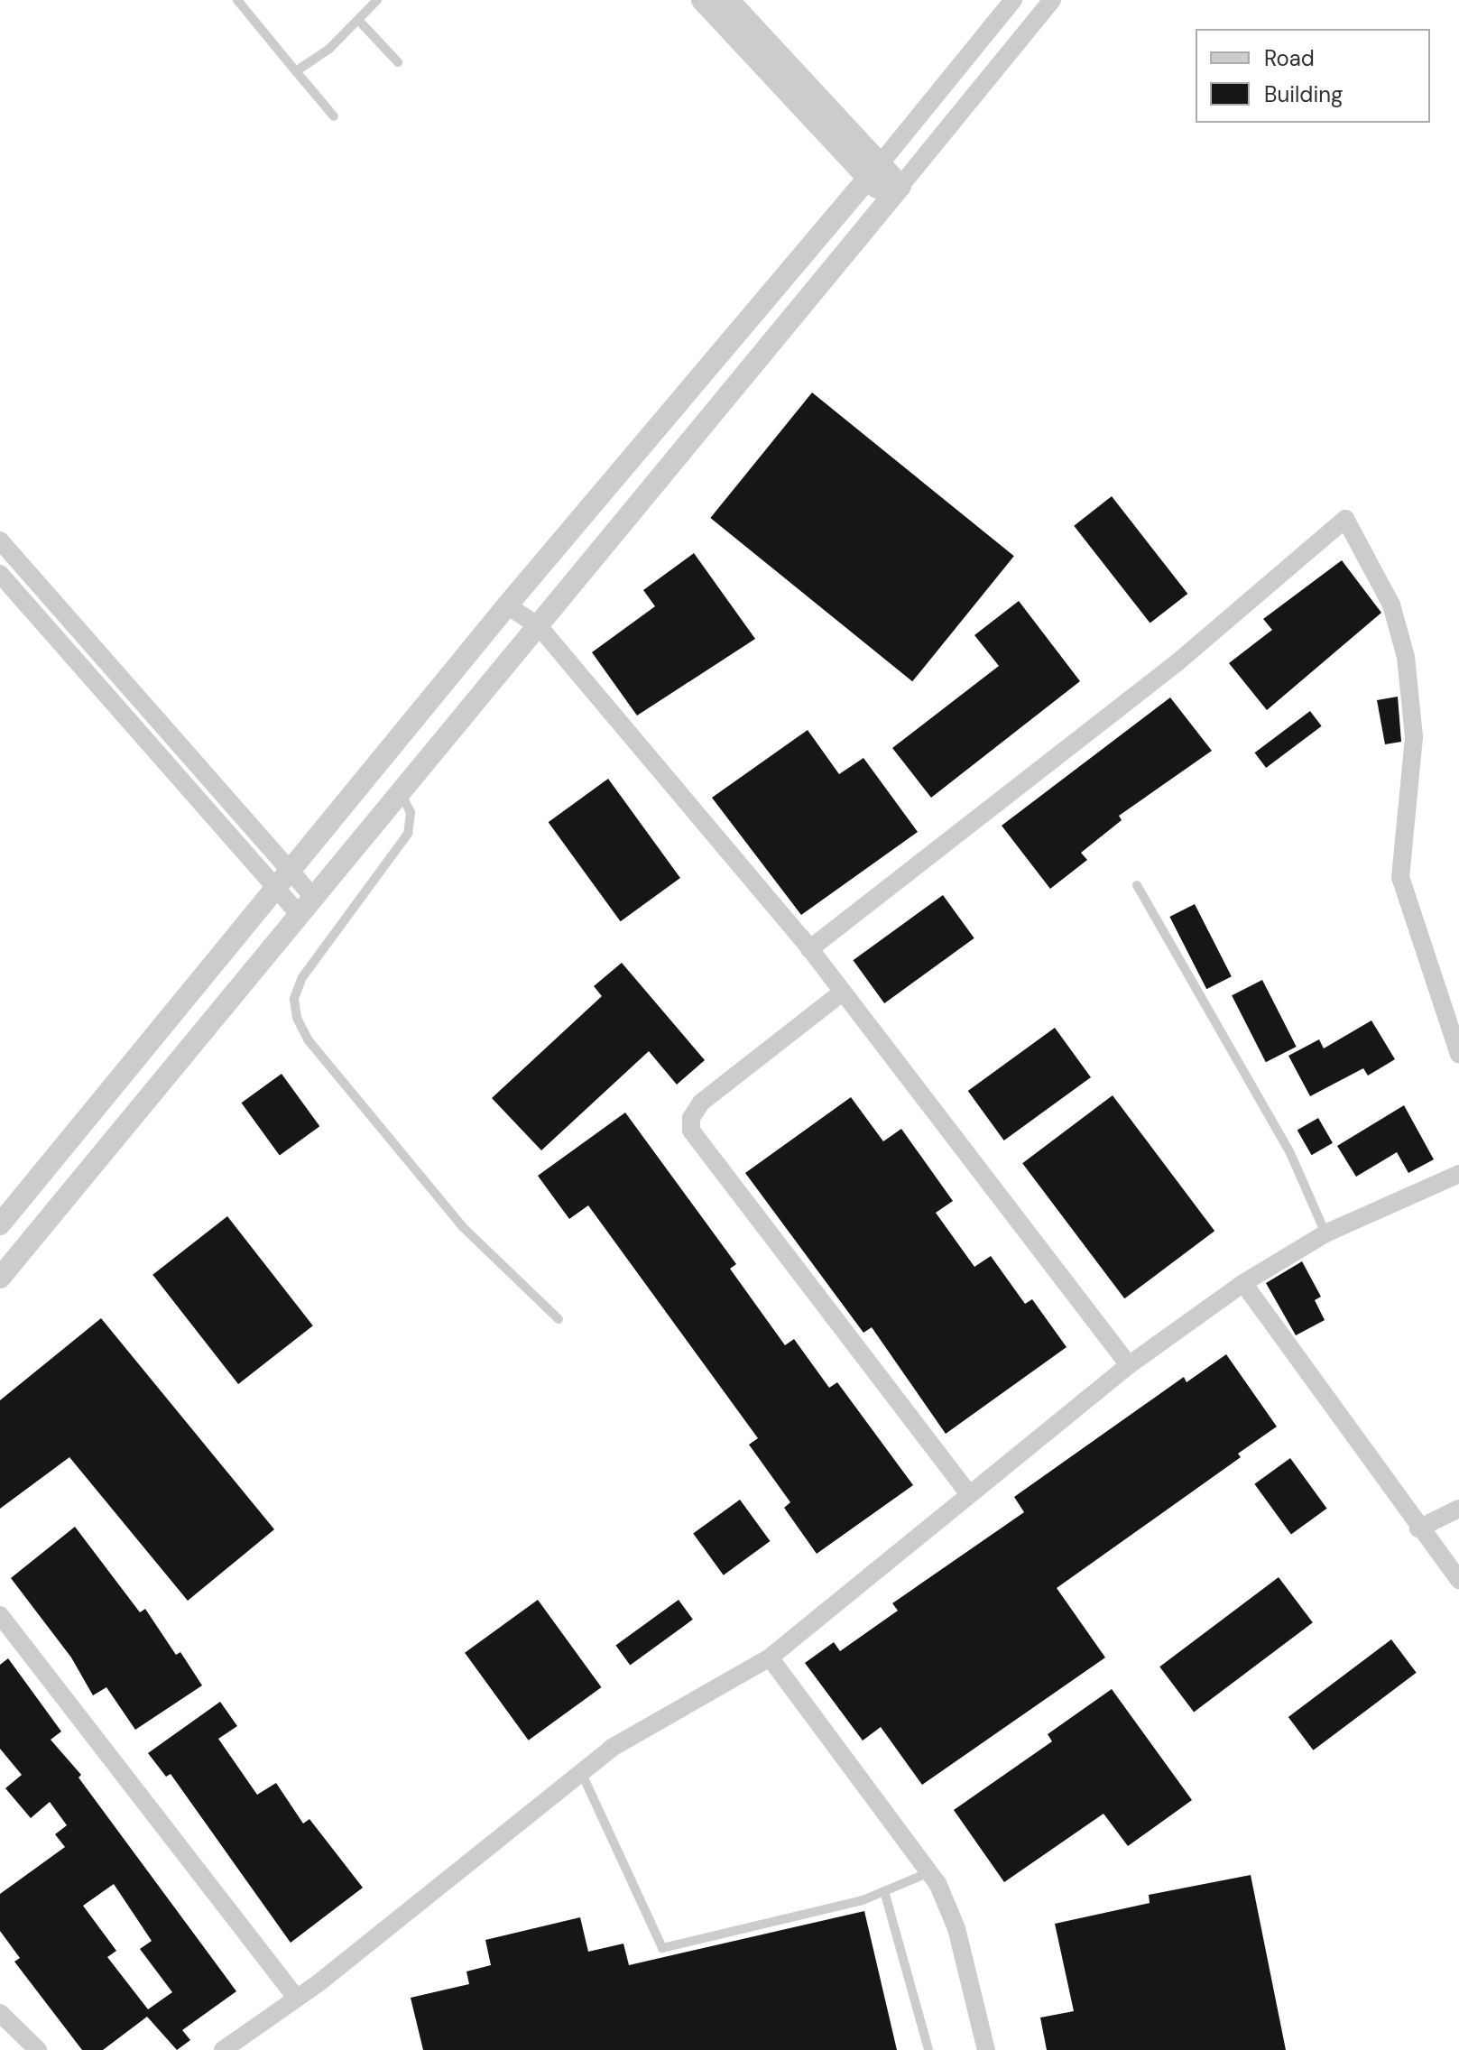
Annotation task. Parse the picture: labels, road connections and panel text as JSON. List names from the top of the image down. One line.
{"legend":["Road","Building"]}
